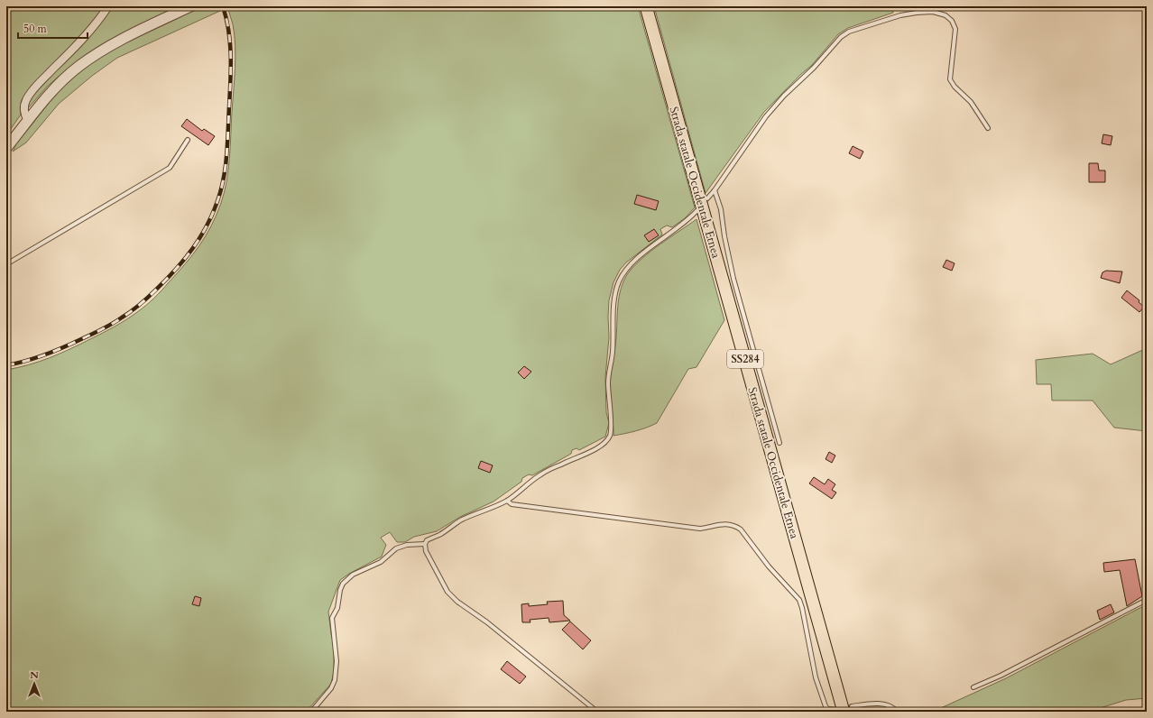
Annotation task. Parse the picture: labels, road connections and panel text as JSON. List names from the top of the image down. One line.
{"streets":{"main road":["Strada statale Occidentale Etnea","SS284"]},"scale_bar":"50 m","north":"top"}
